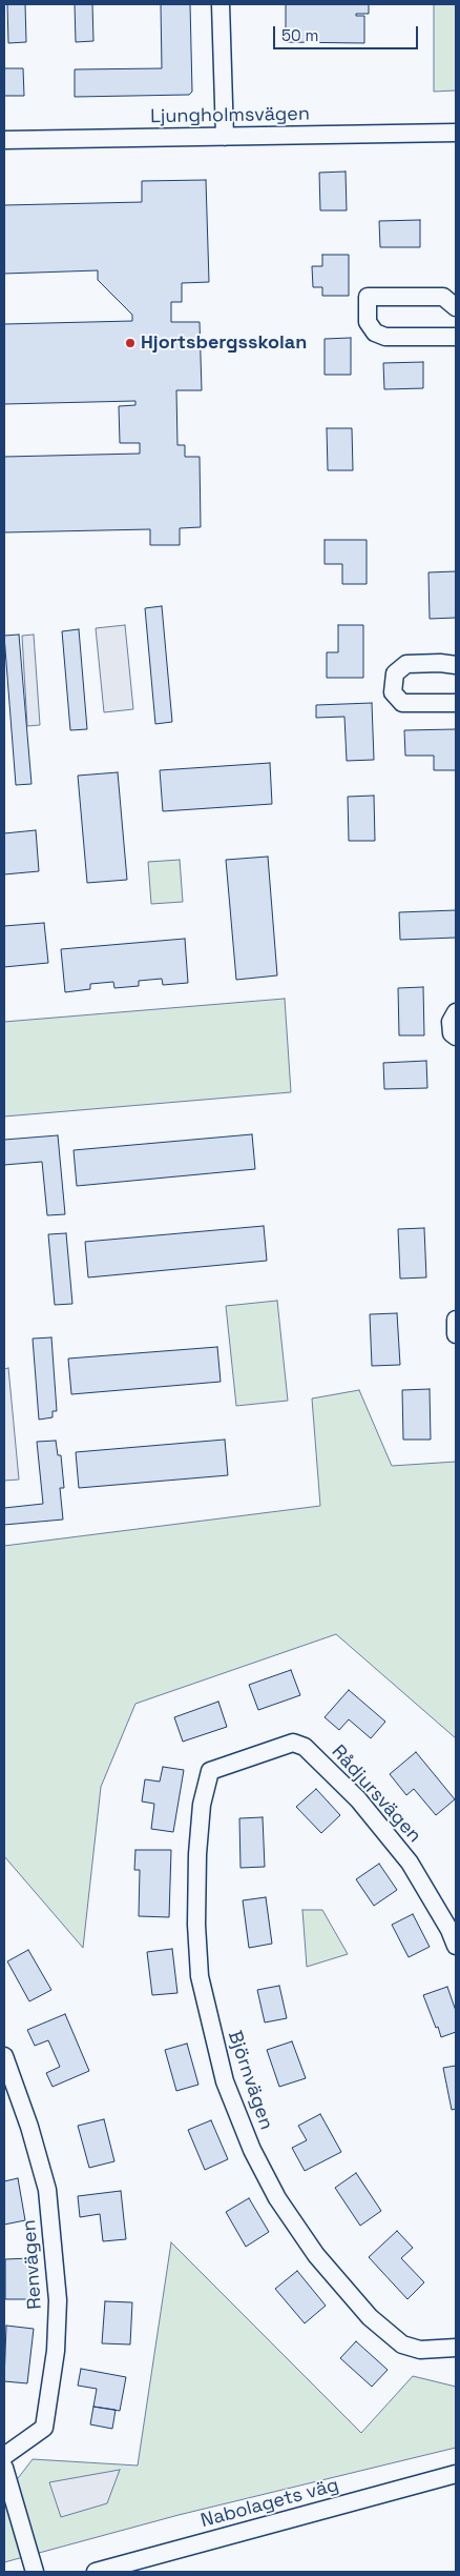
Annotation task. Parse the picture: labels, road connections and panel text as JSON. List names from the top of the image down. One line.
{"streets":{"street":["Ljungholmsvägen","Rådjursvägen","Björnvägen","Renvägen","Nabolagets väg"]},"crossings":[["Rådjursvägen","Björnvägen"]],"places":["Hjortsbergsskolan"],"scale_bar":"50 m"}
